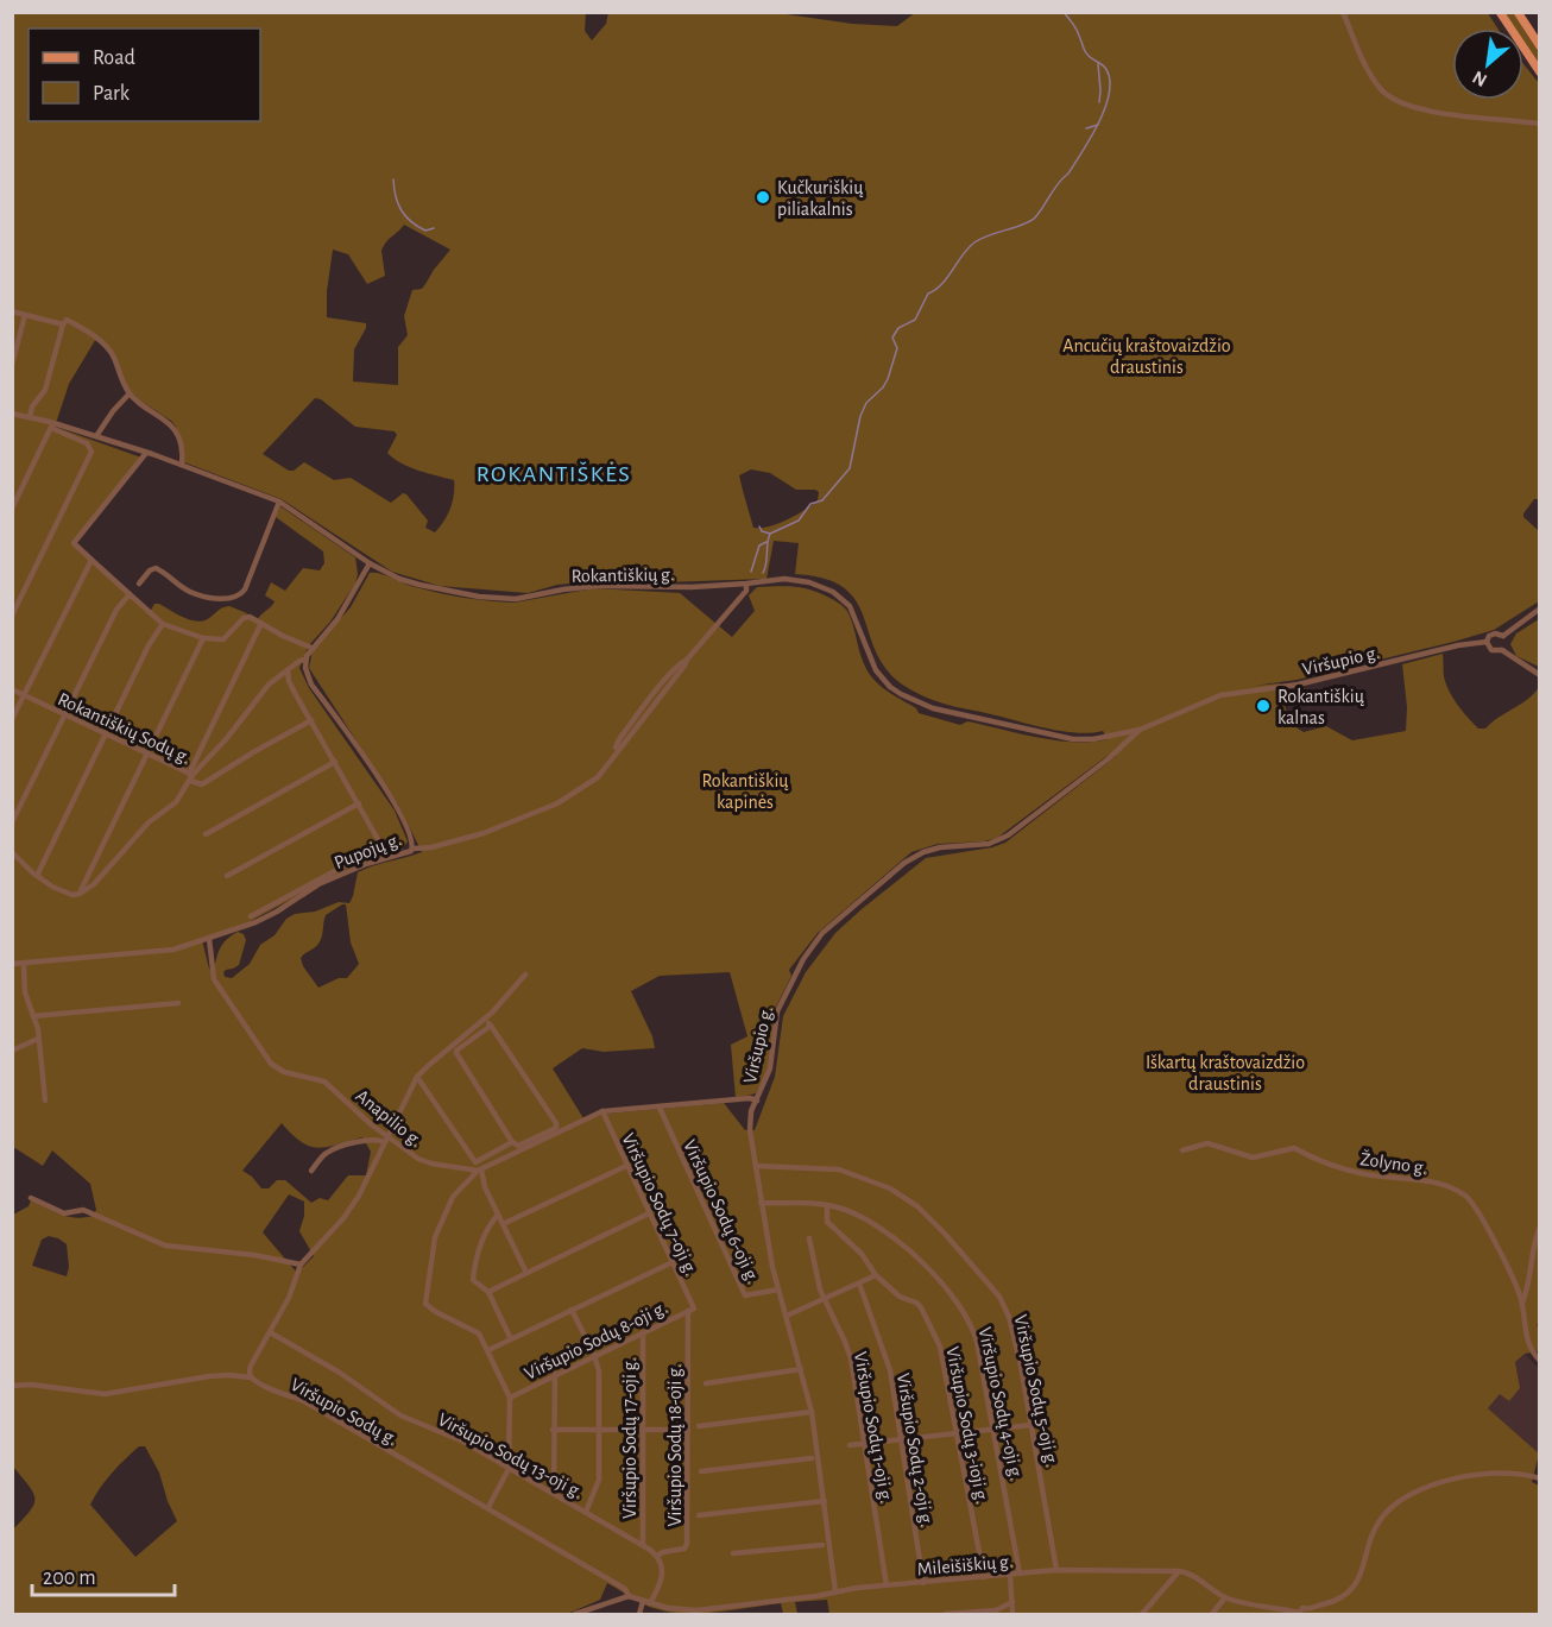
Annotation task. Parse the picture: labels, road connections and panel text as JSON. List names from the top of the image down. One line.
{"streets":{"street":["Rokantiškių g.","Viršupio g.","Rokantiškių Sodų g.","Pupojų g.","Anapilio g.","Žolyno g.","Viršupio Sodų 7-oji g.","Viršupio Sodų 6-oji g.","Viršupio Sodų 8-oji g.","Viršupio Sodų 5-oji g.","Viršupio Sodų 4-oji g.","Viršupio Sodų g.","Viršupio Sodų 3-ioji g.","Viršupio Sodų 1-oji g.","Viršupio Sodų 17-oji g.","Viršupio Sodų 18-oji g.","Viršupio Sodų 2-oji g.","Viršupio Sodų 13-oji g.","Mileišiškių g."]},"crossings":[["Rokantiškių g.","Viršupio g."],["Viršupio g.","Viršupio Sodų 6-oji g."],["Viršupio g.","Viršupio Sodų 5-oji g."],["Viršupio g.","Viršupio Sodų 4-oji g."],["Viršupio g.","Mileišiškių g."],["Rokantiškių Sodų g.","Pupojų g."],["Pupojų g.","Anapilio g."],["Viršupio Sodų 7-oji g.","Viršupio Sodų 8-oji g."],["Viršupio Sodų 7-oji g.","Viršupio Sodų 18-oji g."],["Viršupio Sodų 8-oji g.","Viršupio Sodų 17-oji g."],["Viršupio Sodų 8-oji g.","Viršupio Sodų 18-oji g."],["Viršupio Sodų 5-oji g.","Mileišiškių g."],["Viršupio Sodų 4-oji g.","Viršupio Sodų 3-ioji g."],["Viršupio Sodų 4-oji g.","Mileišiškių g."],["Viršupio Sodų g.","Mileišiškių g."],["Viršupio Sodų 3-ioji g.","Mileišiškių g."],["Viršupio Sodų 1-oji g.","Mileišiškių g."],["Viršupio Sodų 17-oji g.","Viršupio Sodų 13-oji g."],["Viršupio Sodų 18-oji g.","Viršupio Sodų 13-oji g."],["Viršupio Sodų 2-oji g.","Mileišiškių g."]],"districts":["ROKANTIŠKĖS"],"parks":["Ancučių kraštovaizdžio draustinis","Rokantiškių kapinės","Iškartų kraštovaizdžio draustinis"],"places":["Kučkuriškių piliakalnis","Rokantiškių kalnas"],"legend":["Road","Park"],"scale_bar":"200 m","north":"bottom left"}
